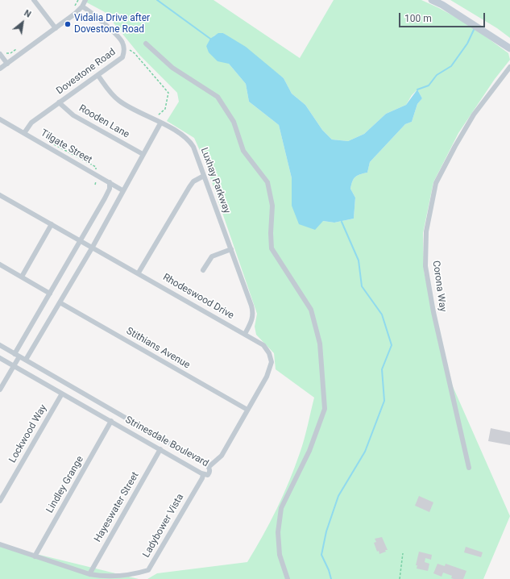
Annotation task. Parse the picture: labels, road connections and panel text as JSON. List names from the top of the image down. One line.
{"streets":{"street":["Dovestone Road","Rooden Lane","Tilgate Street","Luxhay Parkway","Corona Way","Rhodeswood Drive","Stithians Avenue","Lockwood Way","Strinesdale Boulevard","Lindley Grange","Hayeswater Street","Ladybower Vista"]},"crossings":[["Dovestone Road","Rooden Lane"],["Dovestone Road","Tilgate Street"],["Dovestone Road","Luxhay Parkway"],["Luxhay Parkway","Rhodeswood Drive"],["Rhodeswood Drive","Stithians Avenue"],["Rhodeswood Drive","Strinesdale Boulevard"],["Lockwood Way","Strinesdale Boulevard"],["Strinesdale Boulevard","Lindley Grange"],["Strinesdale Boulevard","Hayeswater Street"],["Strinesdale Boulevard","Ladybower Vista"],["Lindley Grange","Ladybower Vista"],["Hayeswater Street","Ladybower Vista"]],"places":["Vidalia Drive after Dovestone Road"],"scale_bar":"100 m","north":"top right"}
